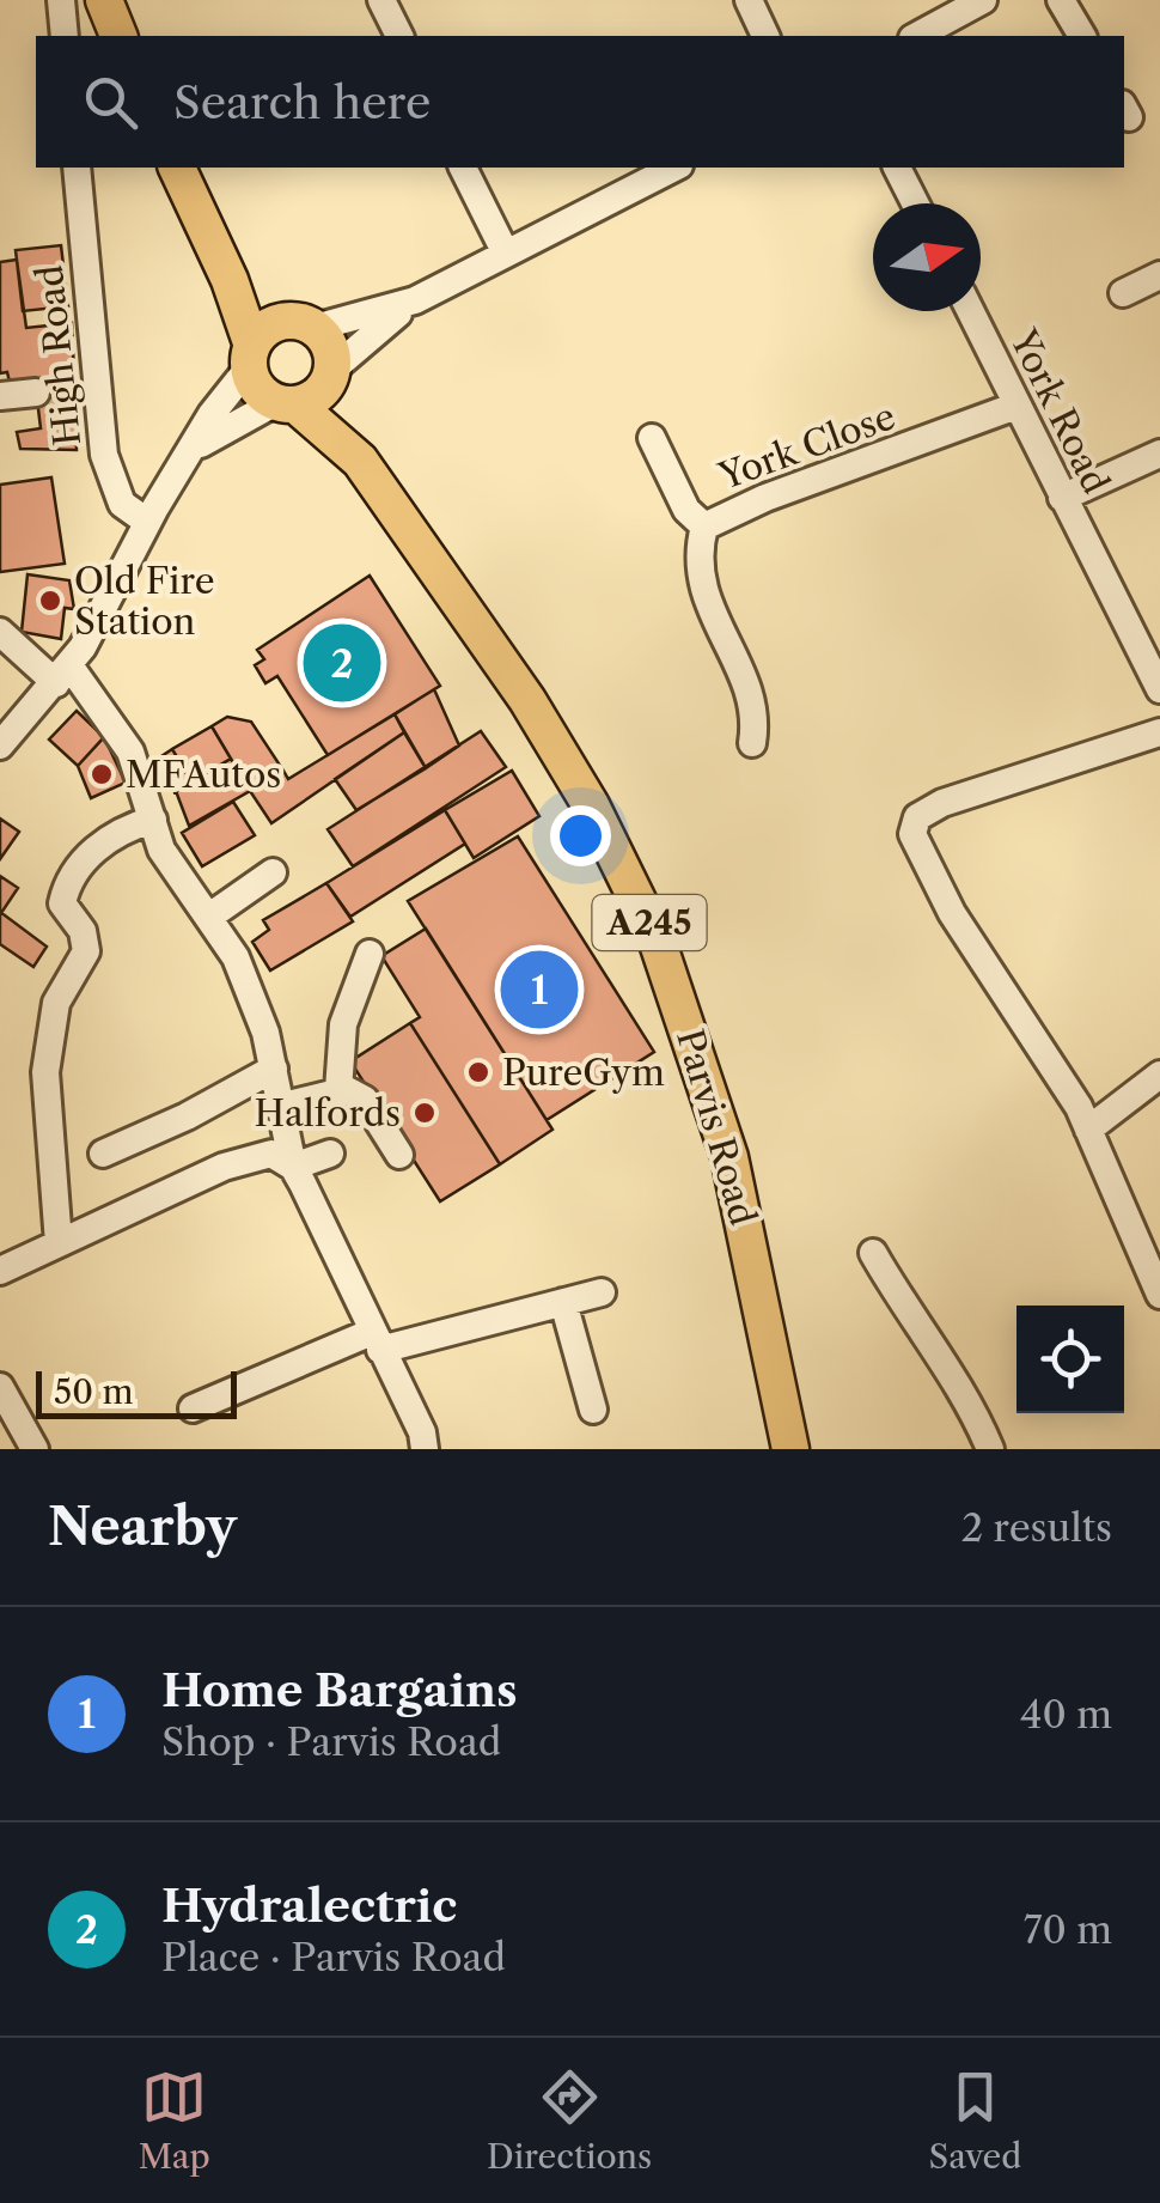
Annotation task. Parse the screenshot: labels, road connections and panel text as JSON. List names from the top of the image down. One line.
{"streets":{"main road":["A245","Parvis Road"],"street":["High Road","York Road","York Close"]},"crossings":[["York Road","York Close"]],"places":["Old Fire Station","MFAutos","PureGym","Halfords"],"scale_bar":"50 m","north":"right","page":{"search":"Search here","pins":["2","1"],"scale":"50 m","heading":["Nearby","2 results"],"list":[{"mark":"1","name":"Home Bargains","note":"Shop · Parvis Road","value":"40 m"},{"mark":"2","name":"Hydralectric","note":"Place · Parvis Road","value":"70 m"}],"nav":["Map","Directions","Saved"]}}
